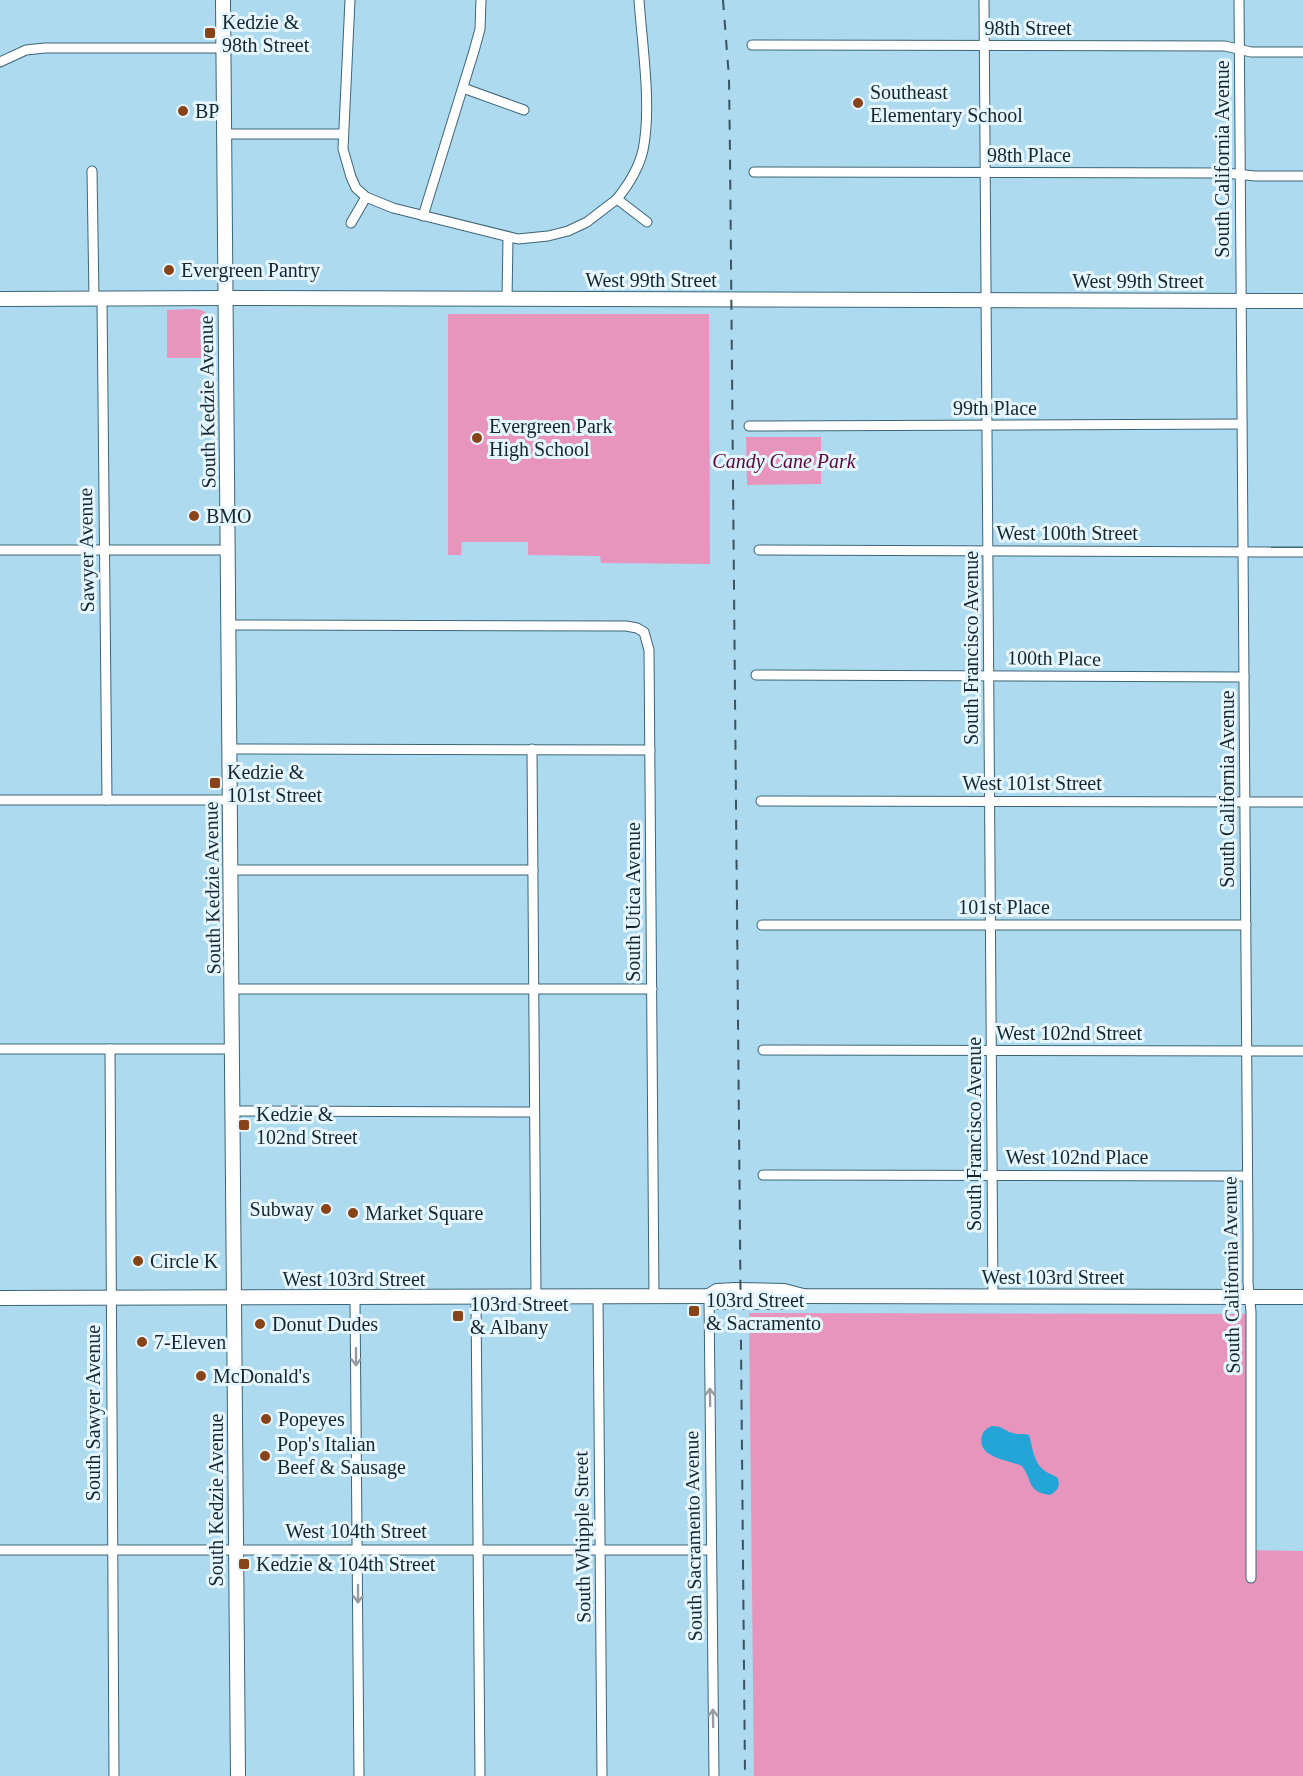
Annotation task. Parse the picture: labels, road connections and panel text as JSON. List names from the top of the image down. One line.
{"streets":{"main road":["West 99th Street","South Kedzie Avenue","West 103rd Street"],"street":["98th Street","98th Place","South California Avenue","99th Place","West 100th Street","Sawyer Avenue","South Francisco Avenue","100th Place","West 101st Street","South Utica Avenue","101st Place","West 102nd Street","West 102nd Place","South Sawyer Avenue","West 104th Street","South Sacramento Avenue","South Whipple Street"]},"crossings":[["98th Street","South California Avenue"],["98th Street","South Francisco Avenue"],["98th Place","South California Avenue"],["98th Place","South Francisco Avenue"],["South California Avenue","West 99th Street"],["South California Avenue","99th Place"],["South California Avenue","West 100th Street"],["South California Avenue","100th Place"],["South California Avenue","West 101st Street"],["South California Avenue","101st Place"],["South California Avenue","West 102nd Street"],["South California Avenue","West 102nd Place"],["South California Avenue","West 103rd Street"],["West 99th Street","South Kedzie Avenue"],["West 99th Street","Sawyer Avenue"],["West 99th Street","South Francisco Avenue"],["South Kedzie Avenue","South Utica Avenue"],["South Kedzie Avenue","West 103rd Street"],["South Kedzie Avenue","West 104th Street"],["99th Place","South Francisco Avenue"],["West 100th Street","South Francisco Avenue"],["South Francisco Avenue","100th Place"],["South Francisco Avenue","West 101st Street"],["South Francisco Avenue","101st Place"],["South Francisco Avenue","West 102nd Street"],["South Francisco Avenue","West 102nd Place"],["South Francisco Avenue","West 103rd Street"],["South Utica Avenue","West 103rd Street"],["West 103rd Street","South Sawyer Avenue"],["West 103rd Street","South Sacramento Avenue"],["West 103rd Street","South Whipple Street"],["South Sawyer Avenue","West 104th Street"],["West 104th Street","South Sacramento Avenue"],["West 104th Street","South Whipple Street"]],"one_way":["South Sacramento Avenue"],"parks":["Candy Cane Park"],"places":{"transit":["Kedzie & 98th Street","Kedzie & 101st Street","Kedzie & 102nd Street","103rd Street & Sacramento","103rd Street & Albany","Kedzie & 104th Street"],"other":["Southeast Elementary School","BP","Evergreen Pantry","Evergreen Park High School","BMO","Subway","Market Square","Circle K","Donut Dudes","7-Eleven","McDonald's","Popeyes","Pop's Italian Beef & Sausage"]}}
